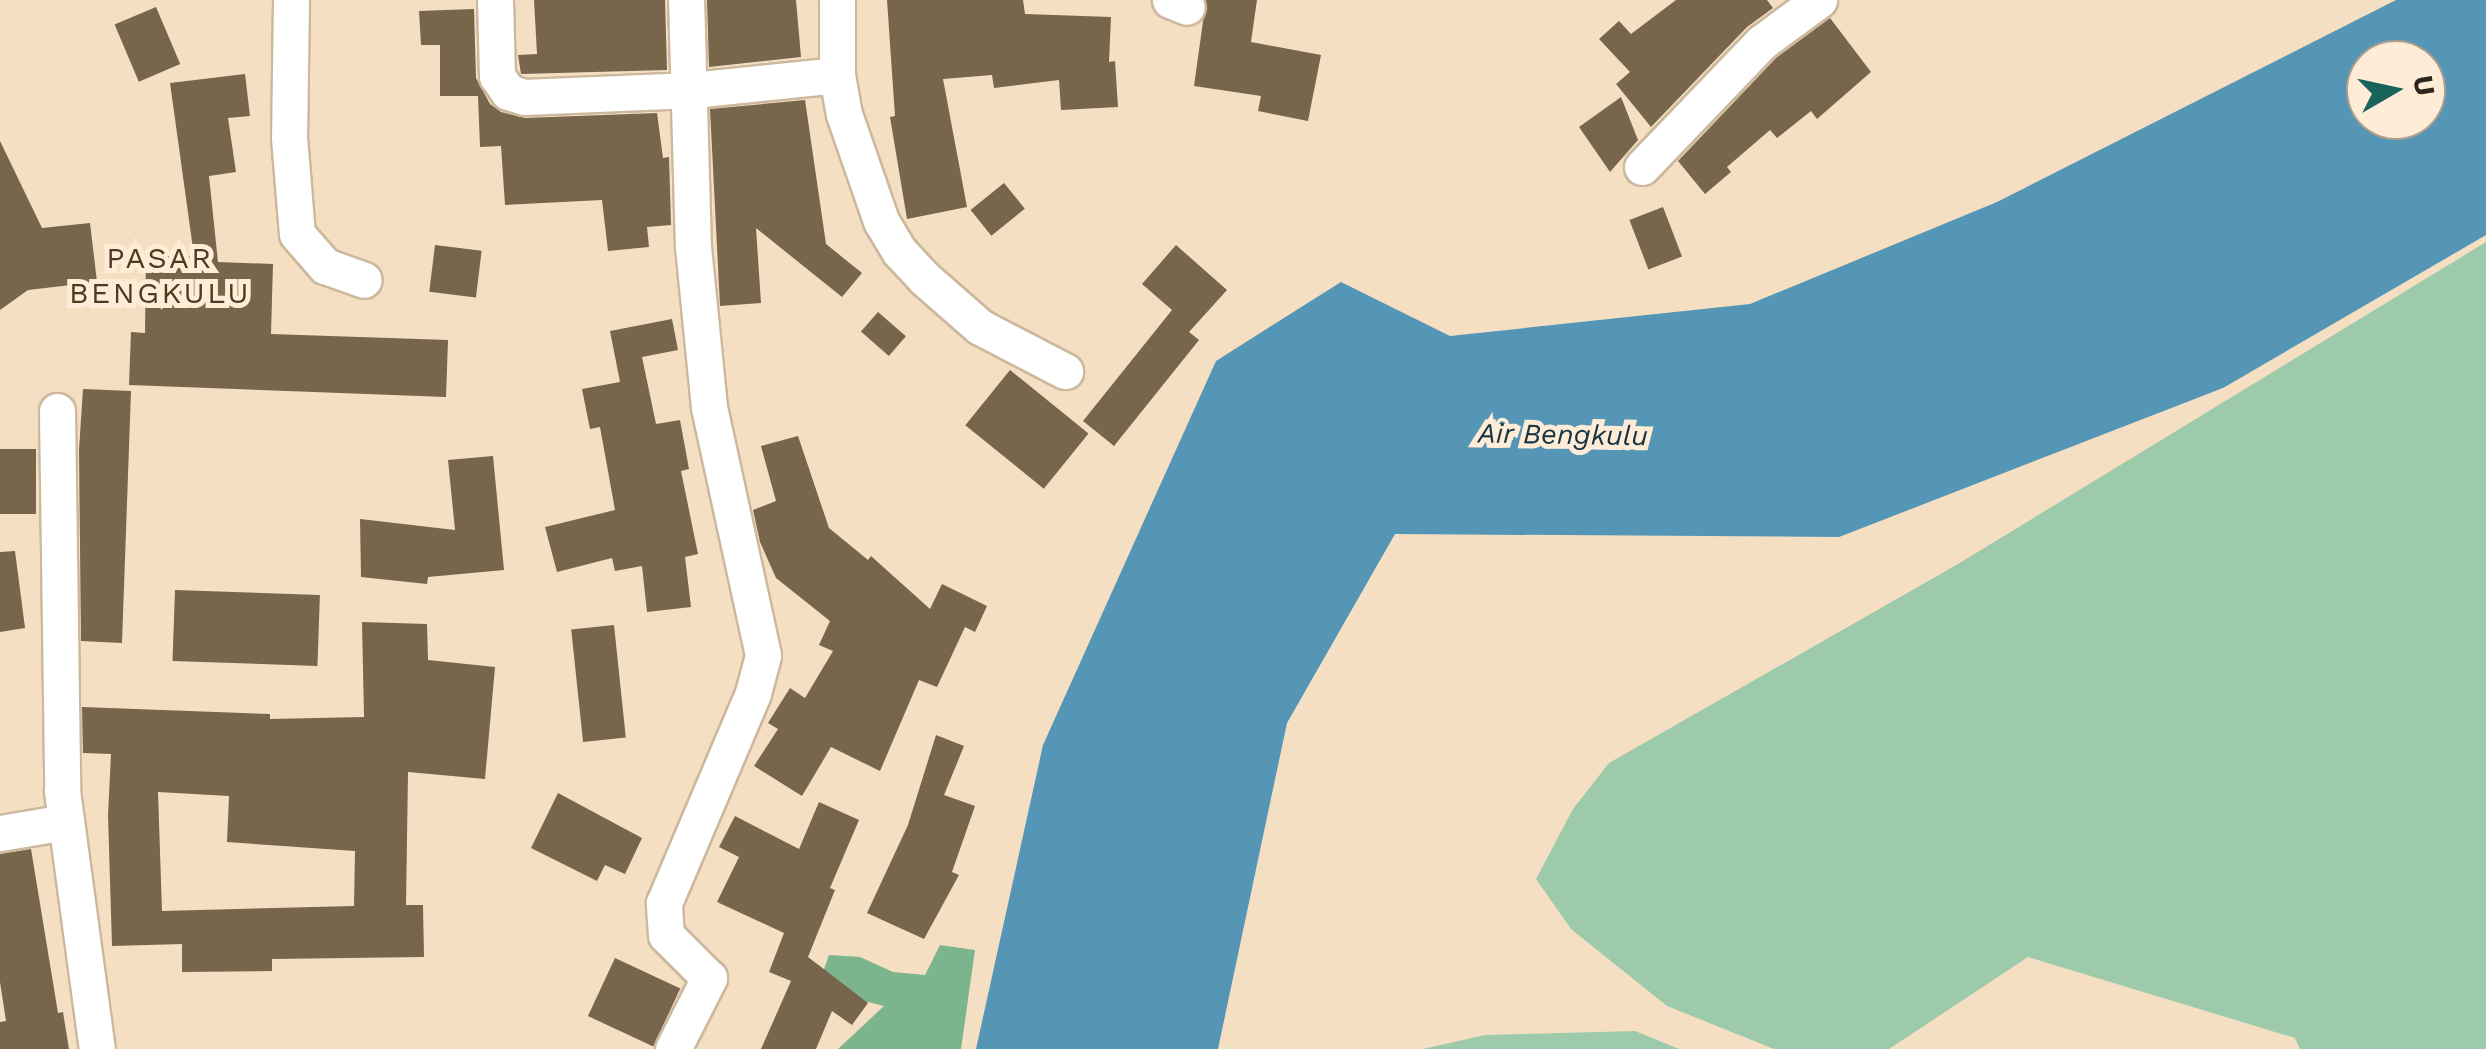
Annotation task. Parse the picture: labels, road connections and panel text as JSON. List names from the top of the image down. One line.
{"districts":["PASAR BENGKULU"],"water":["Air Bengkulu"],"north":"right"}
